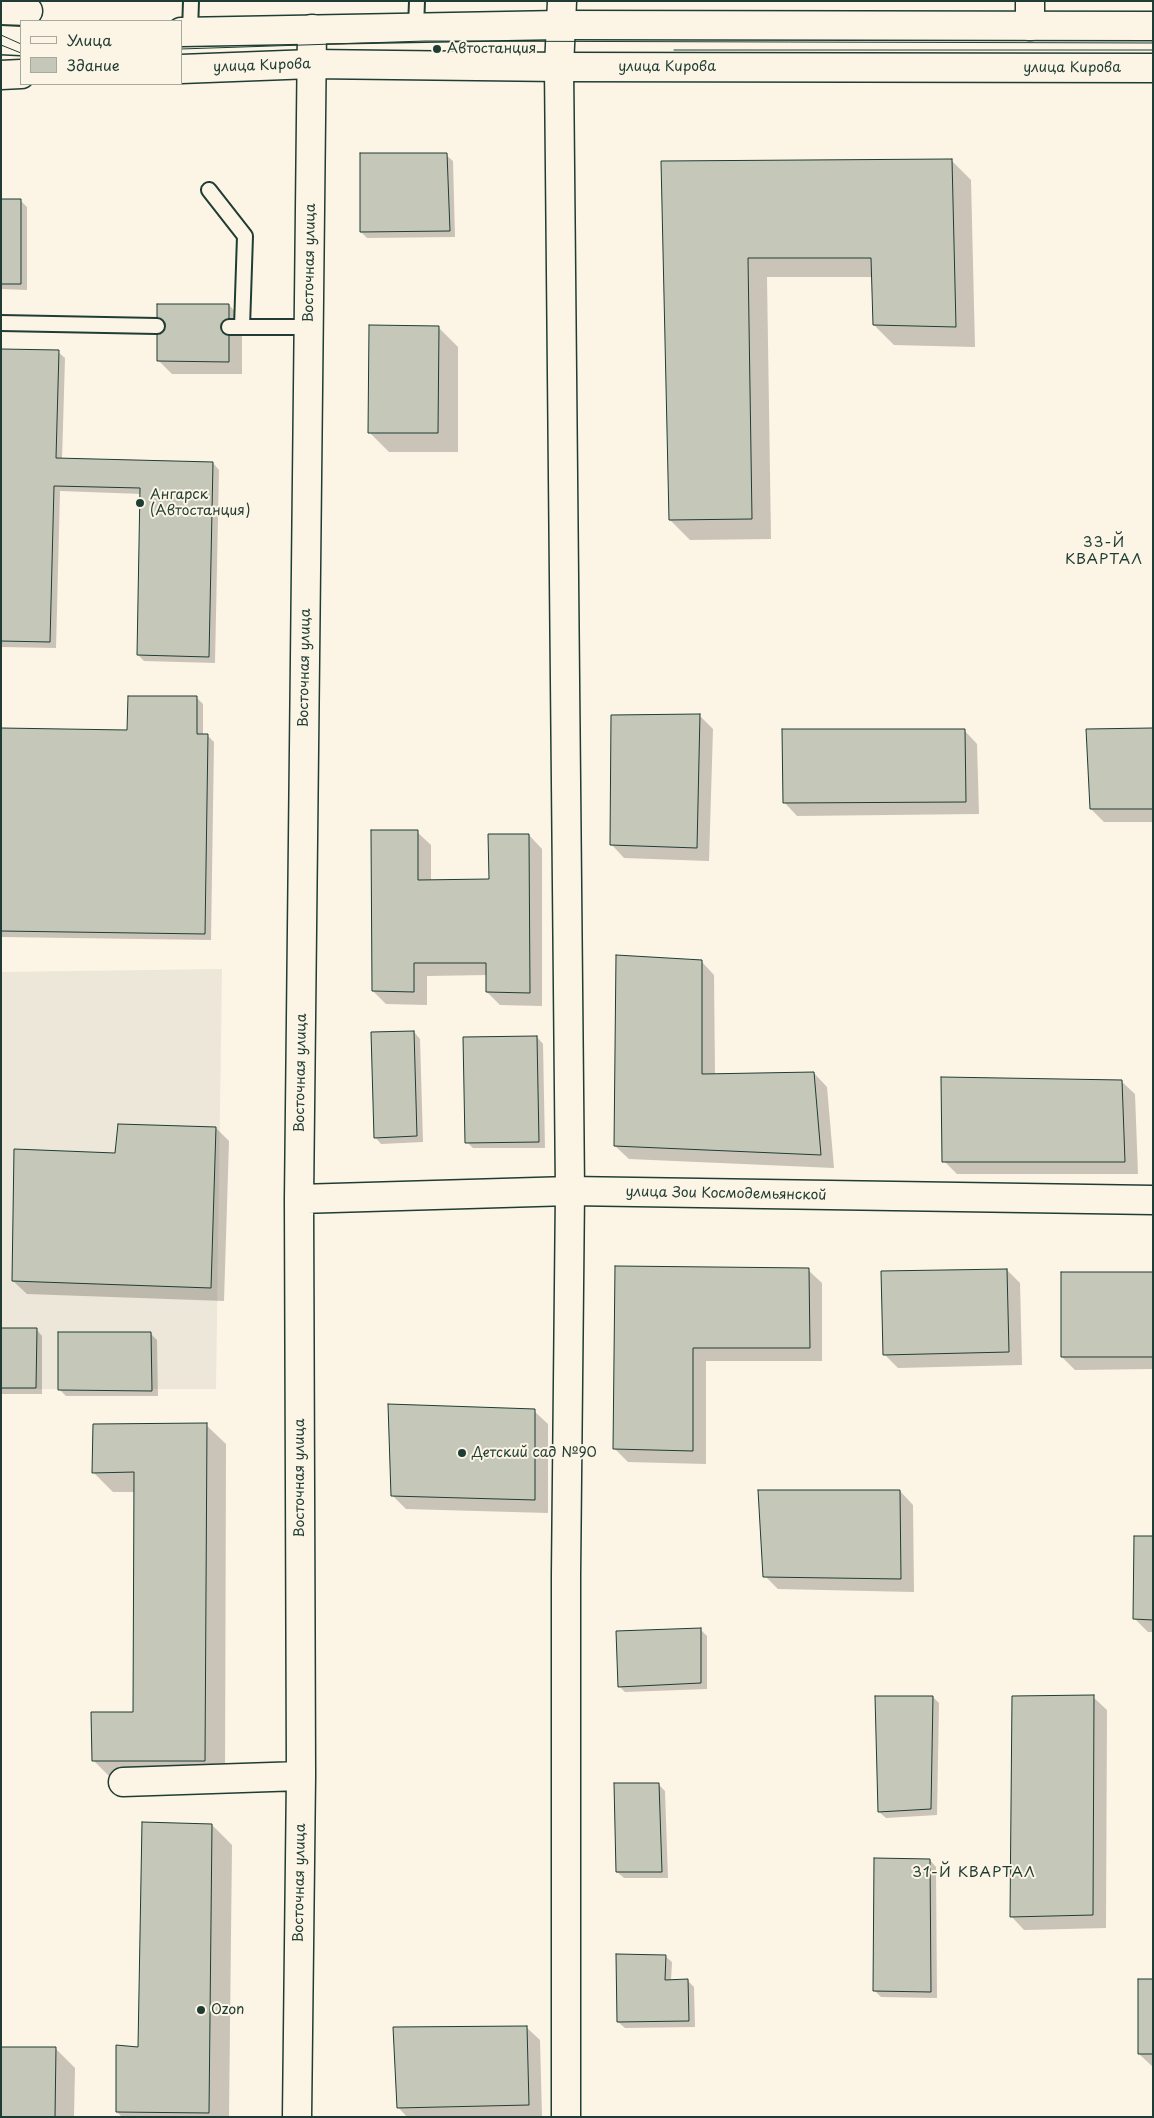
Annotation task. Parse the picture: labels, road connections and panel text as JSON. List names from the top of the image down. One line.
{"streets":{"street":["улица Кирова","Восточная улица","улица Зои Космодемьянской"]},"crossings":[["улица Кирова","Восточная улица"],["Восточная улица","улица Зои Космодемьянской"]],"districts":["33-Й КВАРТАЛ","31-Й КВАРТАЛ"],"places":["Автостанция","Ангарск (Автостанция)","Детский сад №90","Ozon"],"legend":["Улица","Здание"]}
